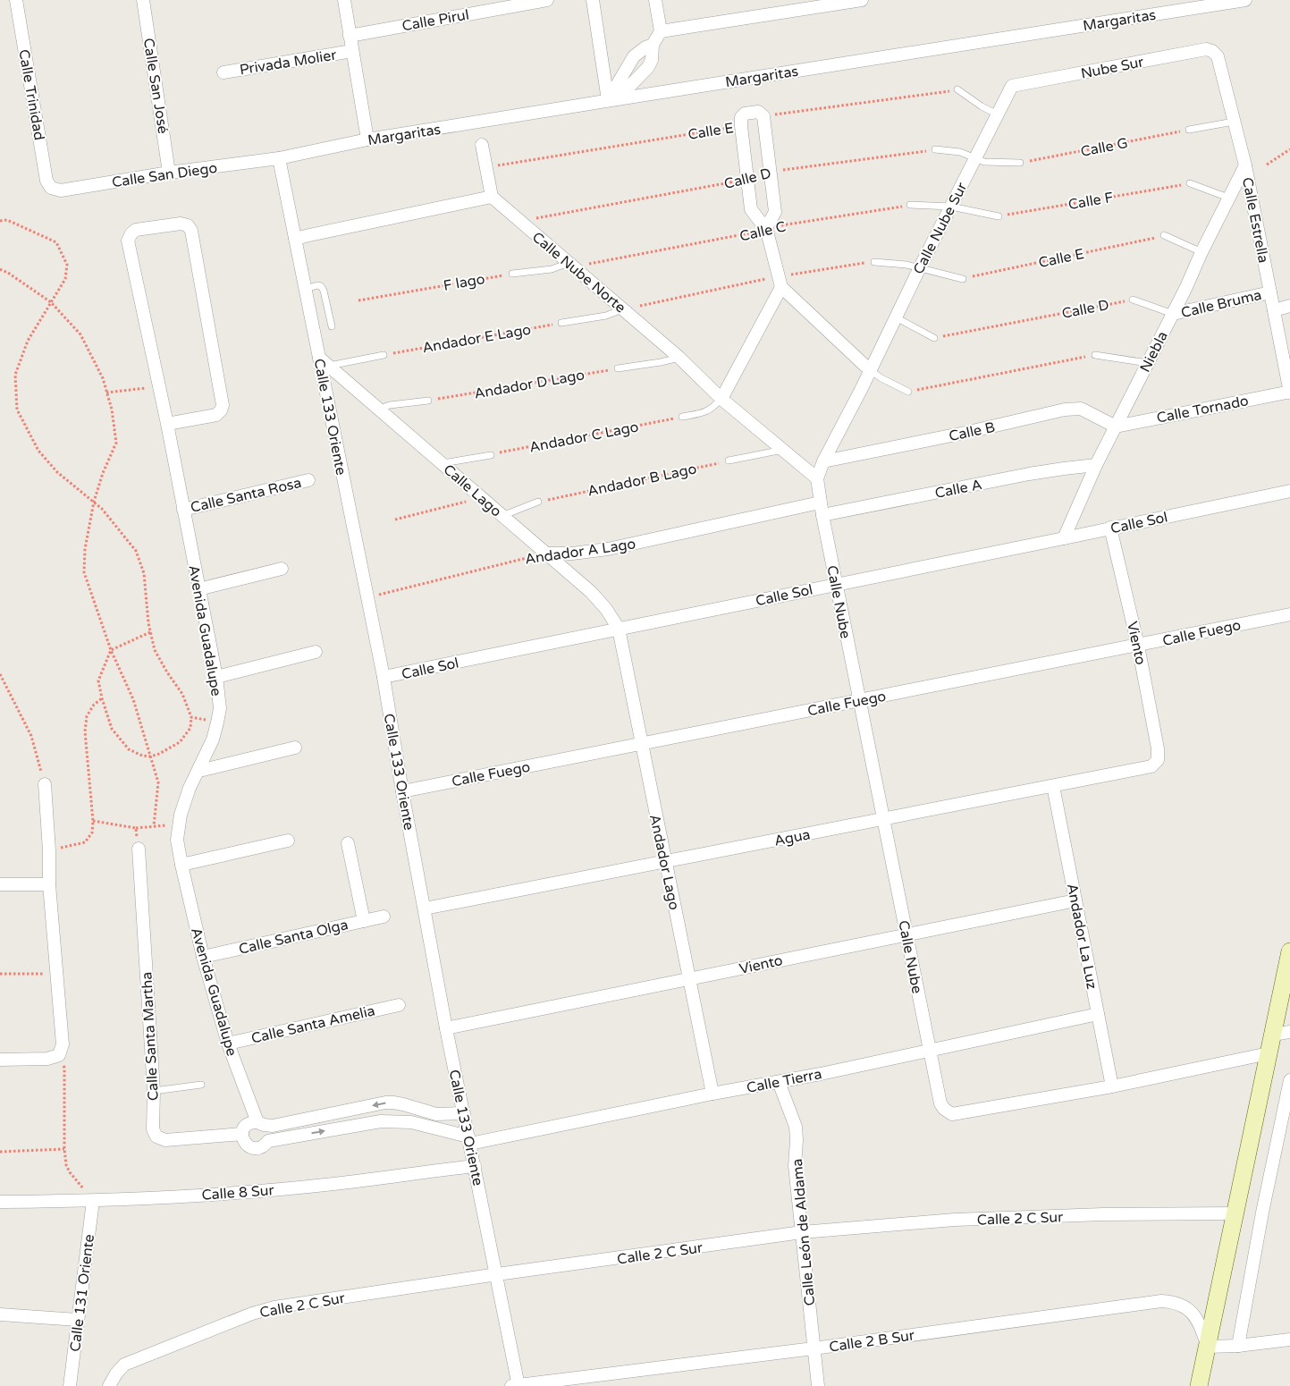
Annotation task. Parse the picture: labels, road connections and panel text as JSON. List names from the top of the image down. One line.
{"streets":{"street":["Calle Pirul","Margaritas","Privada Molier","Nube Sur","Calle San José","Calle Trinidad","Calle E","Calle San Diego","Calle Estrella","Calle Nube Sur","Calle Nube Norte","Calle Bruma","Niebla","Calle Tornado","Calle 133 Oriente","Calle B","Calle A","Calle Lago","Calle Santa Rosa","Calle Sol","Andador A Lago","Calle Nube","Avenida Guadalupe","Calle Fuego","Viento","Agua","Andador Lago","Calle Santa Olga","Andador La Luz","Calle Santa Amelia","Calle Santa Martha","Calle Tierra","Calle 8 Sur","Calle 2 C Sur","Calle León de Aldama","Calle 131 Oriente","Calle 2 B Sur"],"path":["Calle G","Calle D","Calle F","Calle C","F lago","Andador E Lago","Andador D Lago","Andador C Lago","Andador B Lago"]},"crossings":[["Margaritas","Calle San Diego"],["Margaritas","Calle 133 Oriente"],["Nube Sur","Calle Estrella"],["Nube Sur","Calle Nube Sur"],["Calle San José","Calle San Diego"],["Calle Trinidad","Calle San Diego"],["Calle San Diego","Calle 133 Oriente"],["Calle D","Calle Nube Norte"],["Calle Estrella","Calle Bruma"],["Calle Estrella","Niebla"],["Calle Estrella","Calle Tornado"],["Calle Nube Sur","Calle Nube Norte"],["Calle Nube Sur","Calle B"],["Calle Nube Sur","Calle Nube"],["Calle C","Calle Nube Norte"],["Calle Nube Norte","Calle Nube"],["Calle Bruma","Niebla"],["Niebla","Calle Tornado"],["Niebla","Calle B"],["Niebla","Calle A"],["Niebla","Calle Sol"],["Calle Tornado","Calle B"],["Calle 133 Oriente","Calle Lago"],["Calle 133 Oriente","Calle Sol"],["Calle 133 Oriente","Andador A Lago"],["Calle 133 Oriente","Calle Fuego"],["Calle 133 Oriente","Viento"],["Calle 133 Oriente","Agua"],["Calle 133 Oriente","Calle Tierra"],["Calle 133 Oriente","Calle 8 Sur"],["Calle 133 Oriente","Calle 2 C Sur"],["Calle 133 Oriente","Calle 2 B Sur"],["Calle A","Calle Nube"],["Calle Lago","Calle Sol"],["Calle Lago","Andador A Lago"],["Calle Lago","Andador Lago"],["Calle Santa Rosa","Avenida Guadalupe"],["Calle Sol","Calle Nube"],["Calle Sol","Viento"],["Calle Sol","Andador Lago"],["Andador A Lago","Calle Nube"],["Calle Nube","Calle Fuego"],["Calle Nube","Viento"],["Calle Nube","Agua"],["Calle Nube","Andador La Luz"],["Calle Nube","Calle Tierra"],["Avenida Guadalupe","Calle Santa Olga"],["Avenida Guadalupe","Calle Santa Amelia"],["Calle Fuego","Viento"],["Calle Fuego","Andador Lago"],["Viento","Agua"],["Viento","Andador Lago"],["Viento","Andador La Luz"],["Agua","Andador Lago"],["Agua","Andador La Luz"],["Andador Lago","Calle Tierra"],["Andador La Luz","Calle Tierra"],["Calle Tierra","Calle León de Aldama"],["Calle 8 Sur","Calle 131 Oriente"],["Calle 2 C Sur","Calle León de Aldama"],["Calle León de Aldama","Calle 2 B Sur"]]}
